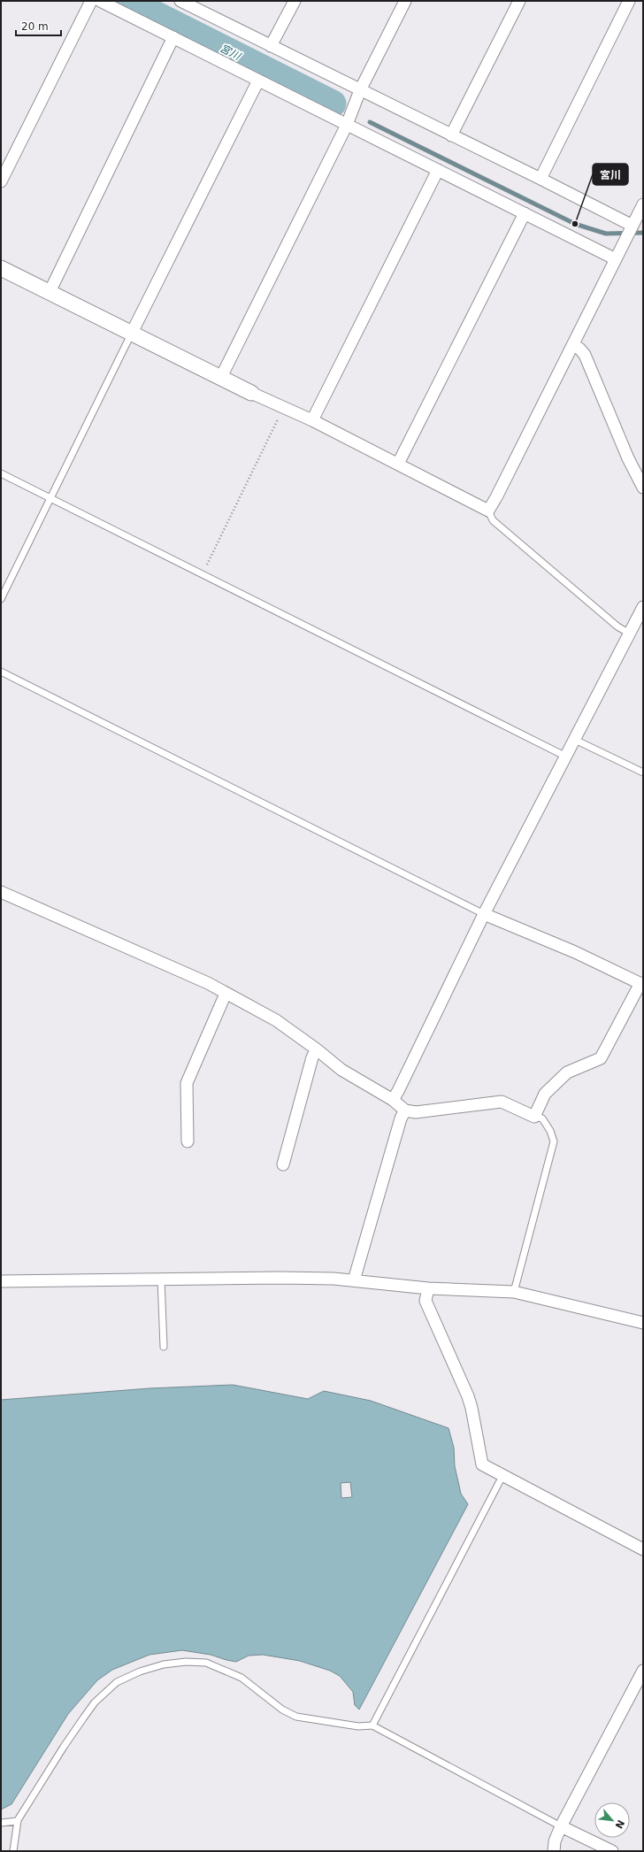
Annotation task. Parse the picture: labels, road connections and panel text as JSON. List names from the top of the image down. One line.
{"water":["宮川"],"places":["宮川"],"scale_bar":"20 m","north":"bottom right"}
